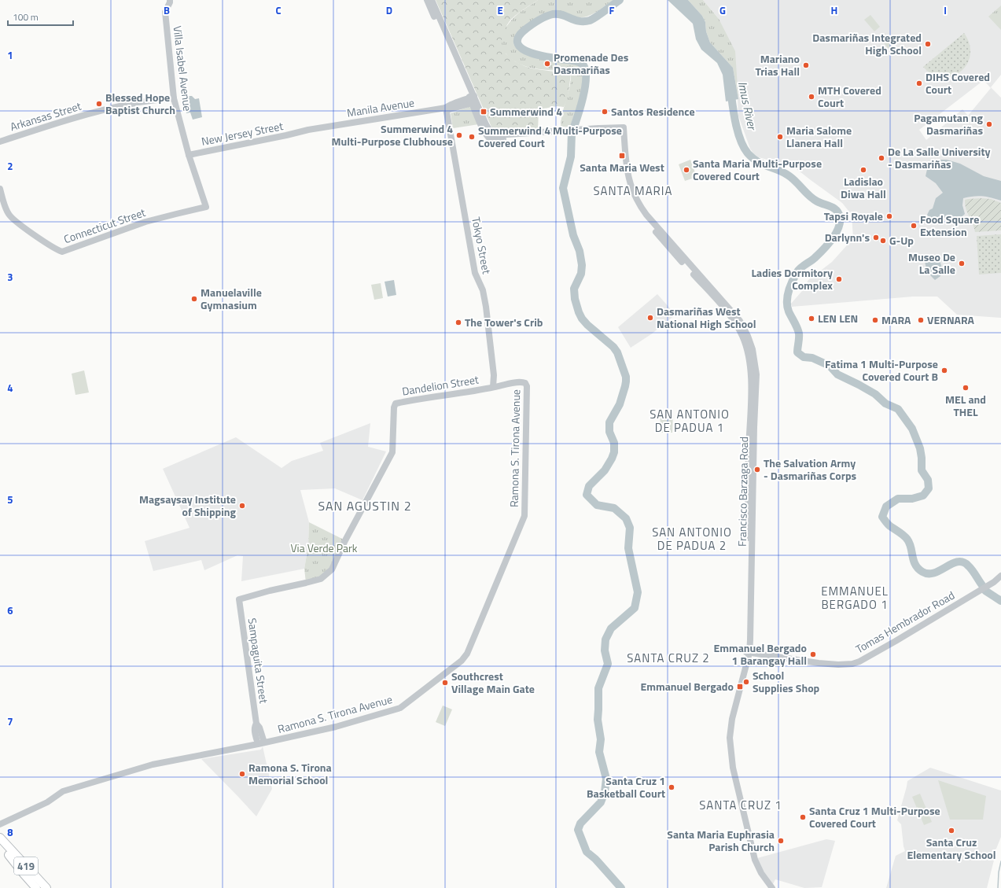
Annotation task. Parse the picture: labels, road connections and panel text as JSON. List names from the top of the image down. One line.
{"streets":{"highway":["419"],"street":["Villa Isabel Avenue","Manila Avenue","Arkansas Street","New Jersey Street","Connecticut Street","Tokyo Street","Dandelion Street","Ramona S. Tirona Avenue","Francisco Barzaga Road","Tomas Hembrador Road","Sampaguita Street"]},"crossings":[["Villa Isabel Avenue","Arkansas Street"],["Villa Isabel Avenue","New Jersey Street"],["Villa Isabel Avenue","Connecticut Street"],["Manila Avenue","New Jersey Street"],["Manila Avenue","Tokyo Street"],["Manila Avenue","Francisco Barzaga Road"],["Tokyo Street","Dandelion Street"],["Tokyo Street","Ramona S. Tirona Avenue"],["Dandelion Street","Ramona S. Tirona Avenue"],["Dandelion Street","Sampaguita Street"],["Ramona S. Tirona Avenue","Sampaguita Street"],["Francisco Barzaga Road","Tomas Hembrador Road"]],"districts":["SANTA MARIA","SAN ANTONIO DE PADUA 1","SAN AGUSTIN 2","SAN ANTONIO DE PADUA 2","EMMANUEL BERGADO 1","SANTA CRUZ 2","SANTA CRUZ 1"],"water":["Imus River"],"parks":["Via Verde Park"],"places":{"other":["Dasmariñas Integrated High School","Promenade Des Dasmariñas","Mariano Trias Hall","DIHS Covered Court","MTH Covered Court","Blessed Hope Baptist Church","Santos Residence","Pagamutan ng Dasmariñas","Summerwind 4 Multi-Purpose Clubhouse","Summerwind 4 Multi-Purpose Covered Court","Maria Salome Llanera Hall","De La Salle University - Dasmariñas","Santa Maria Multi-Purpose Covered Court","Ladislao Diwa Hall","Tapsi Royale","Food Square Extension","Darlynn's","G-Up","Museo De La Salle","Ladies Dormitory Complex","Manuelaville Gymnasium","Dasmariñas West National High School","LEN LEN","MARA","VERNARA","The Tower's Crib","Fatima 1 Multi-Purpose Covered Court B","MEL and THEL","The Salvation Army - Dasmariñas Corps","Magsaysay Institute of Shipping","Emmanuel Bergado 1 Barangay Hall","School Supplies Shop","Southcrest Village Main Gate","Ramona S. Tirona Memorial School","Santa Cruz 1 Basketball Court","Santa Cruz 1 Multi-Purpose Covered Court","Santa Cruz Elementary School","Santa Maria Euphrasia Parish Church"],"transit":["Summerwind 4","Santa Maria West","Emmanuel Bergado"]},"scale_bar":"100 m","grid":{"columns":["B","C","D","E","F","G","H","I"],"rows":["1","2","3","4","5","6","7","8"]}}
